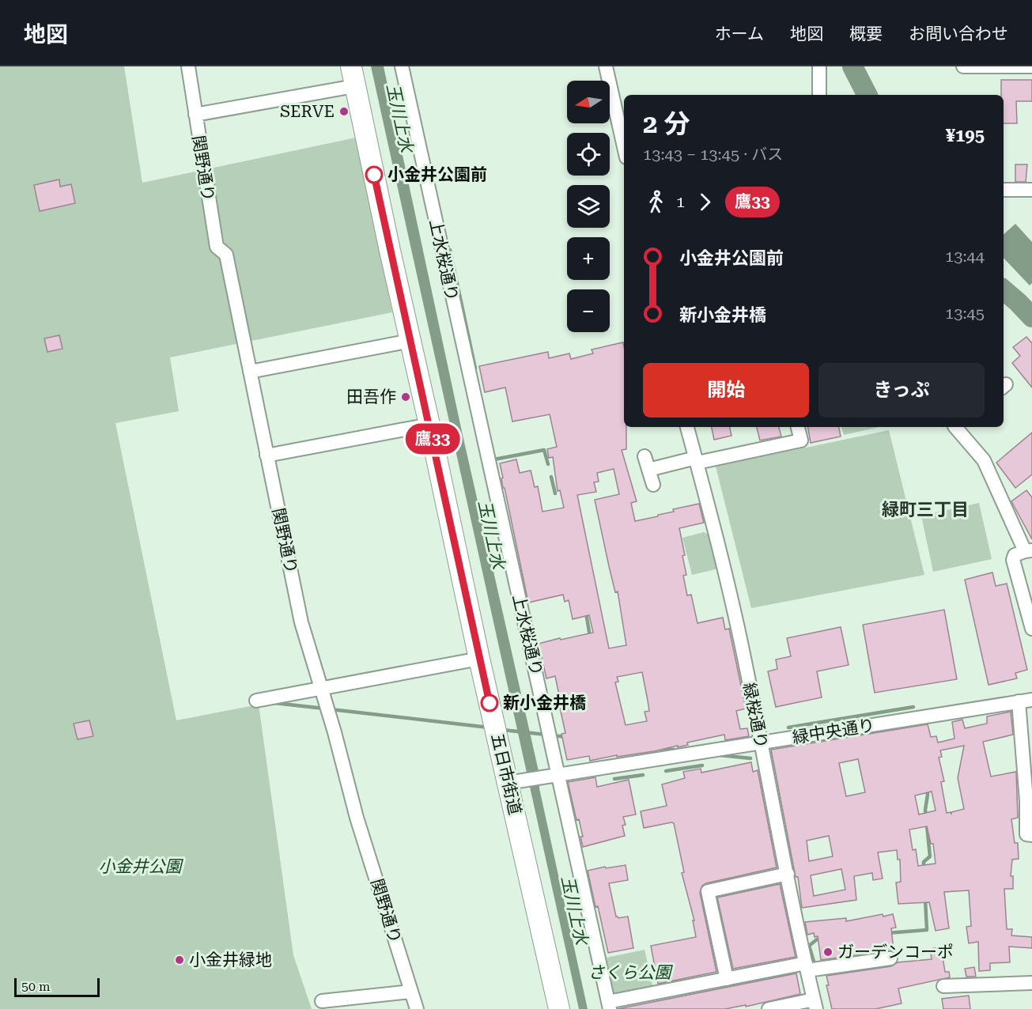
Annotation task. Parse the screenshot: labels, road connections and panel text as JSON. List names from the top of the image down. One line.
{"streets":{"main road":["五日市街道"],"street":["関野通り","上水桜通り","緑桜通り","緑中央通り"]},"crossings":[["上水桜通り","緑中央通り"],["緑桜通り","緑中央通り"]],"districts":["緑町三丁目"],"water":["玉川上水"],"parks":["小金井公園","さくら公園"],"places":["SERVE","小金井公園前","田吾作","新小金井橋","ガーデンコーポ","小金井緑地"],"lines":["bus line 鷹33"],"scale_bar":"50 m","north":"left","page":{"header":"地図","nav":["ホーム","地図","概要","お問い合わせ"],"on_map":"鷹33","map_buttons":["+","−"],"heading":["2 分","13:43 – 13:45 · バス","¥195"],"legs":["1","鷹33"],"list":[{"name":"小金井公園前","value":"13:44"},{"name":"新小金井橋","value":"13:45"}],"buttons":["開始","きっぷ"],"scale":"50 m"}}
